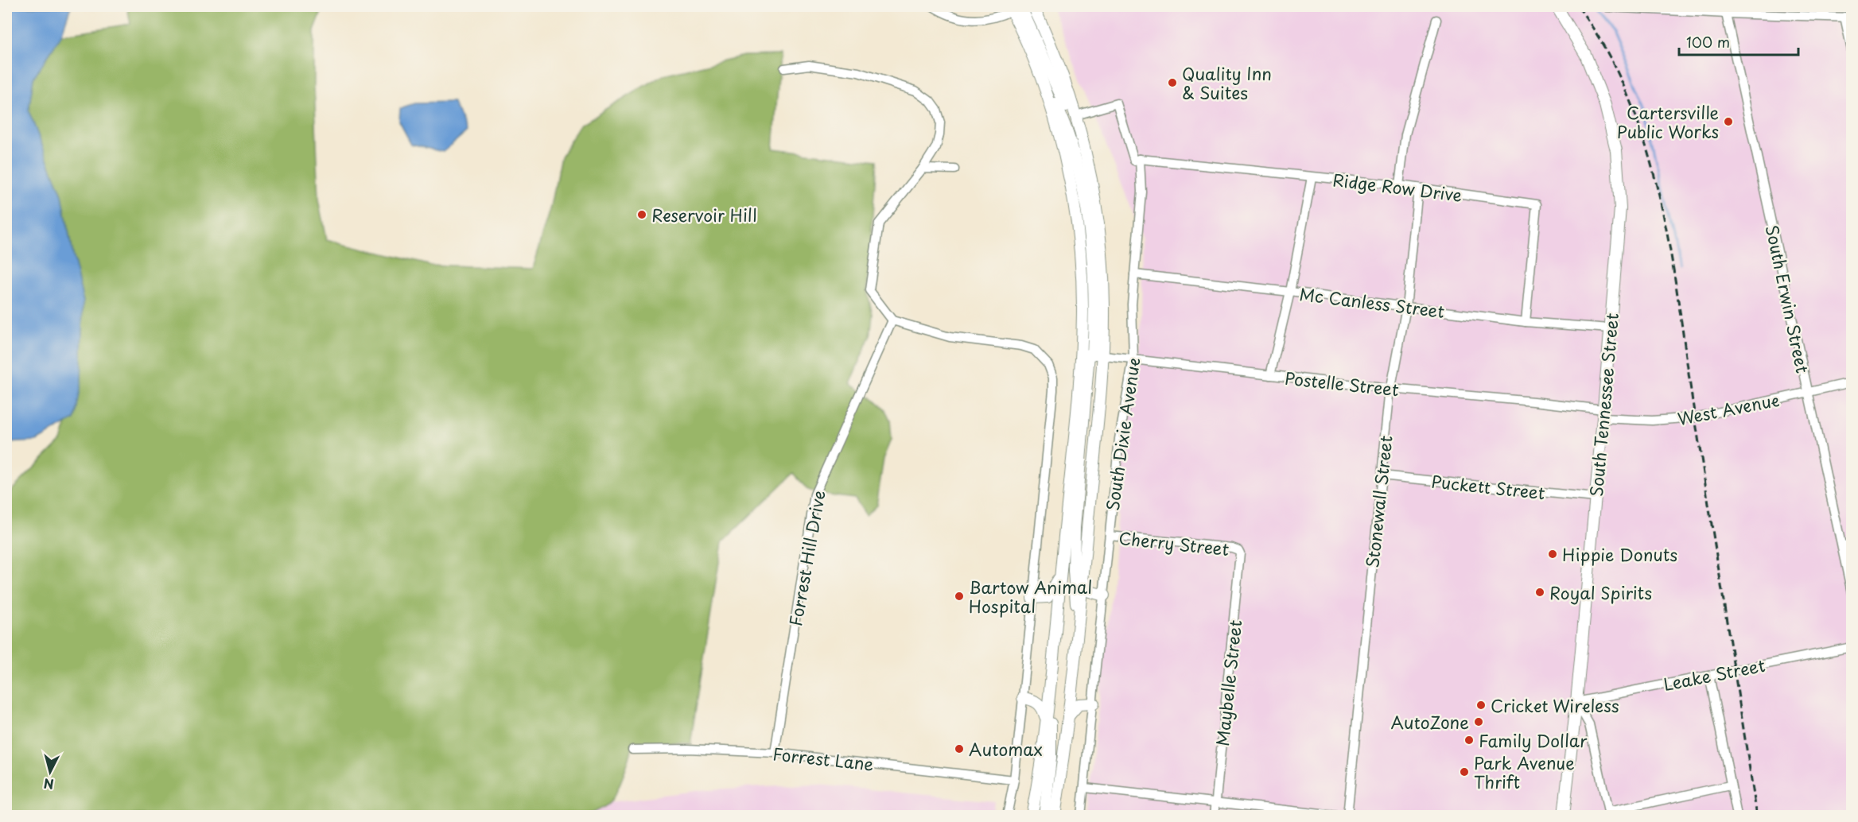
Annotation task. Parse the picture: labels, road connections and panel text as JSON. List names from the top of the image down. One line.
{"streets":{"main road":["South Tennessee Street"],"street":["Ridge Row Drive","South Erwin Street","Mc Canless Street","Postelle Street","West Avenue","South Dixie Avenue","Puckett Street","Stonewall Street","Cherry Street","Forrest Hill Drive","Leake Street","Maybelle Street","Forrest Lane"]},"crossings":[["Ridge Row Drive","Mc Canless Street"],["Ridge Row Drive","South Dixie Avenue"],["Ridge Row Drive","Stonewall Street"],["South Erwin Street","West Avenue"],["Mc Canless Street","South Tennessee Street"],["Mc Canless Street","South Dixie Avenue"],["Mc Canless Street","Stonewall Street"],["Postelle Street","South Tennessee Street"],["Postelle Street","West Avenue"],["Postelle Street","South Dixie Avenue"],["Postelle Street","Stonewall Street"],["South Tennessee Street","West Avenue"],["South Tennessee Street","Puckett Street"],["South Tennessee Street","Leake Street"],["South Dixie Avenue","Cherry Street"],["Puckett Street","Stonewall Street"],["Cherry Street","Maybelle Street"],["Forrest Hill Drive","Forrest Lane"]],"places":["Quality Inn & Suites","Cartersville Public Works","Reservoir Hill","Hippie Donuts","Royal Spirits","Bartow Animal Hospital","Cricket Wireless","AutoZone","Family Dollar","Automax","Park Avenue Thrift"],"scale_bar":"100 m","north":"bottom"}
